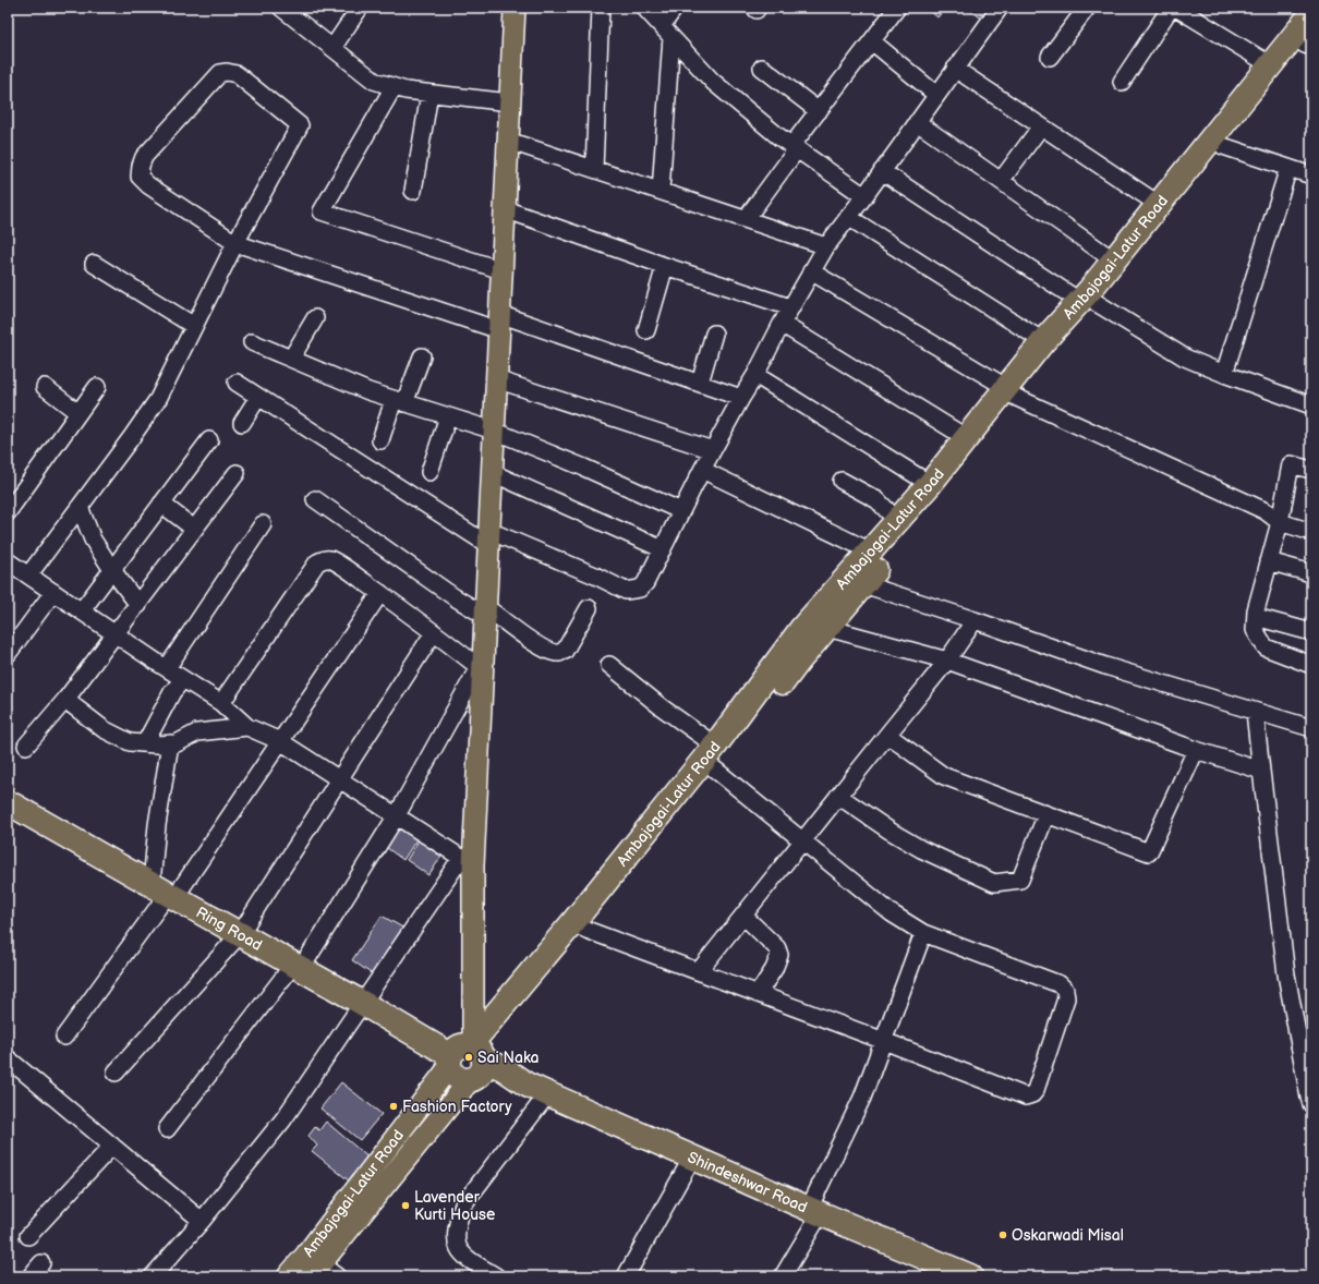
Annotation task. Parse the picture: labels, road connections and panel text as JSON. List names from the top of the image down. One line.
{"streets":{"highway":["Ambajogai-Latur Road","Ring Road","Shindeshwar Road"]},"crossings":[["Ambajogai-Latur Road","Ring Road"],["Ambajogai-Latur Road","Shindeshwar Road"],["Ring Road","Shindeshwar Road"]],"places":["Sai Naka","Fashion Factory","Lavender Kurti House","Oskarwadi Misal"]}
